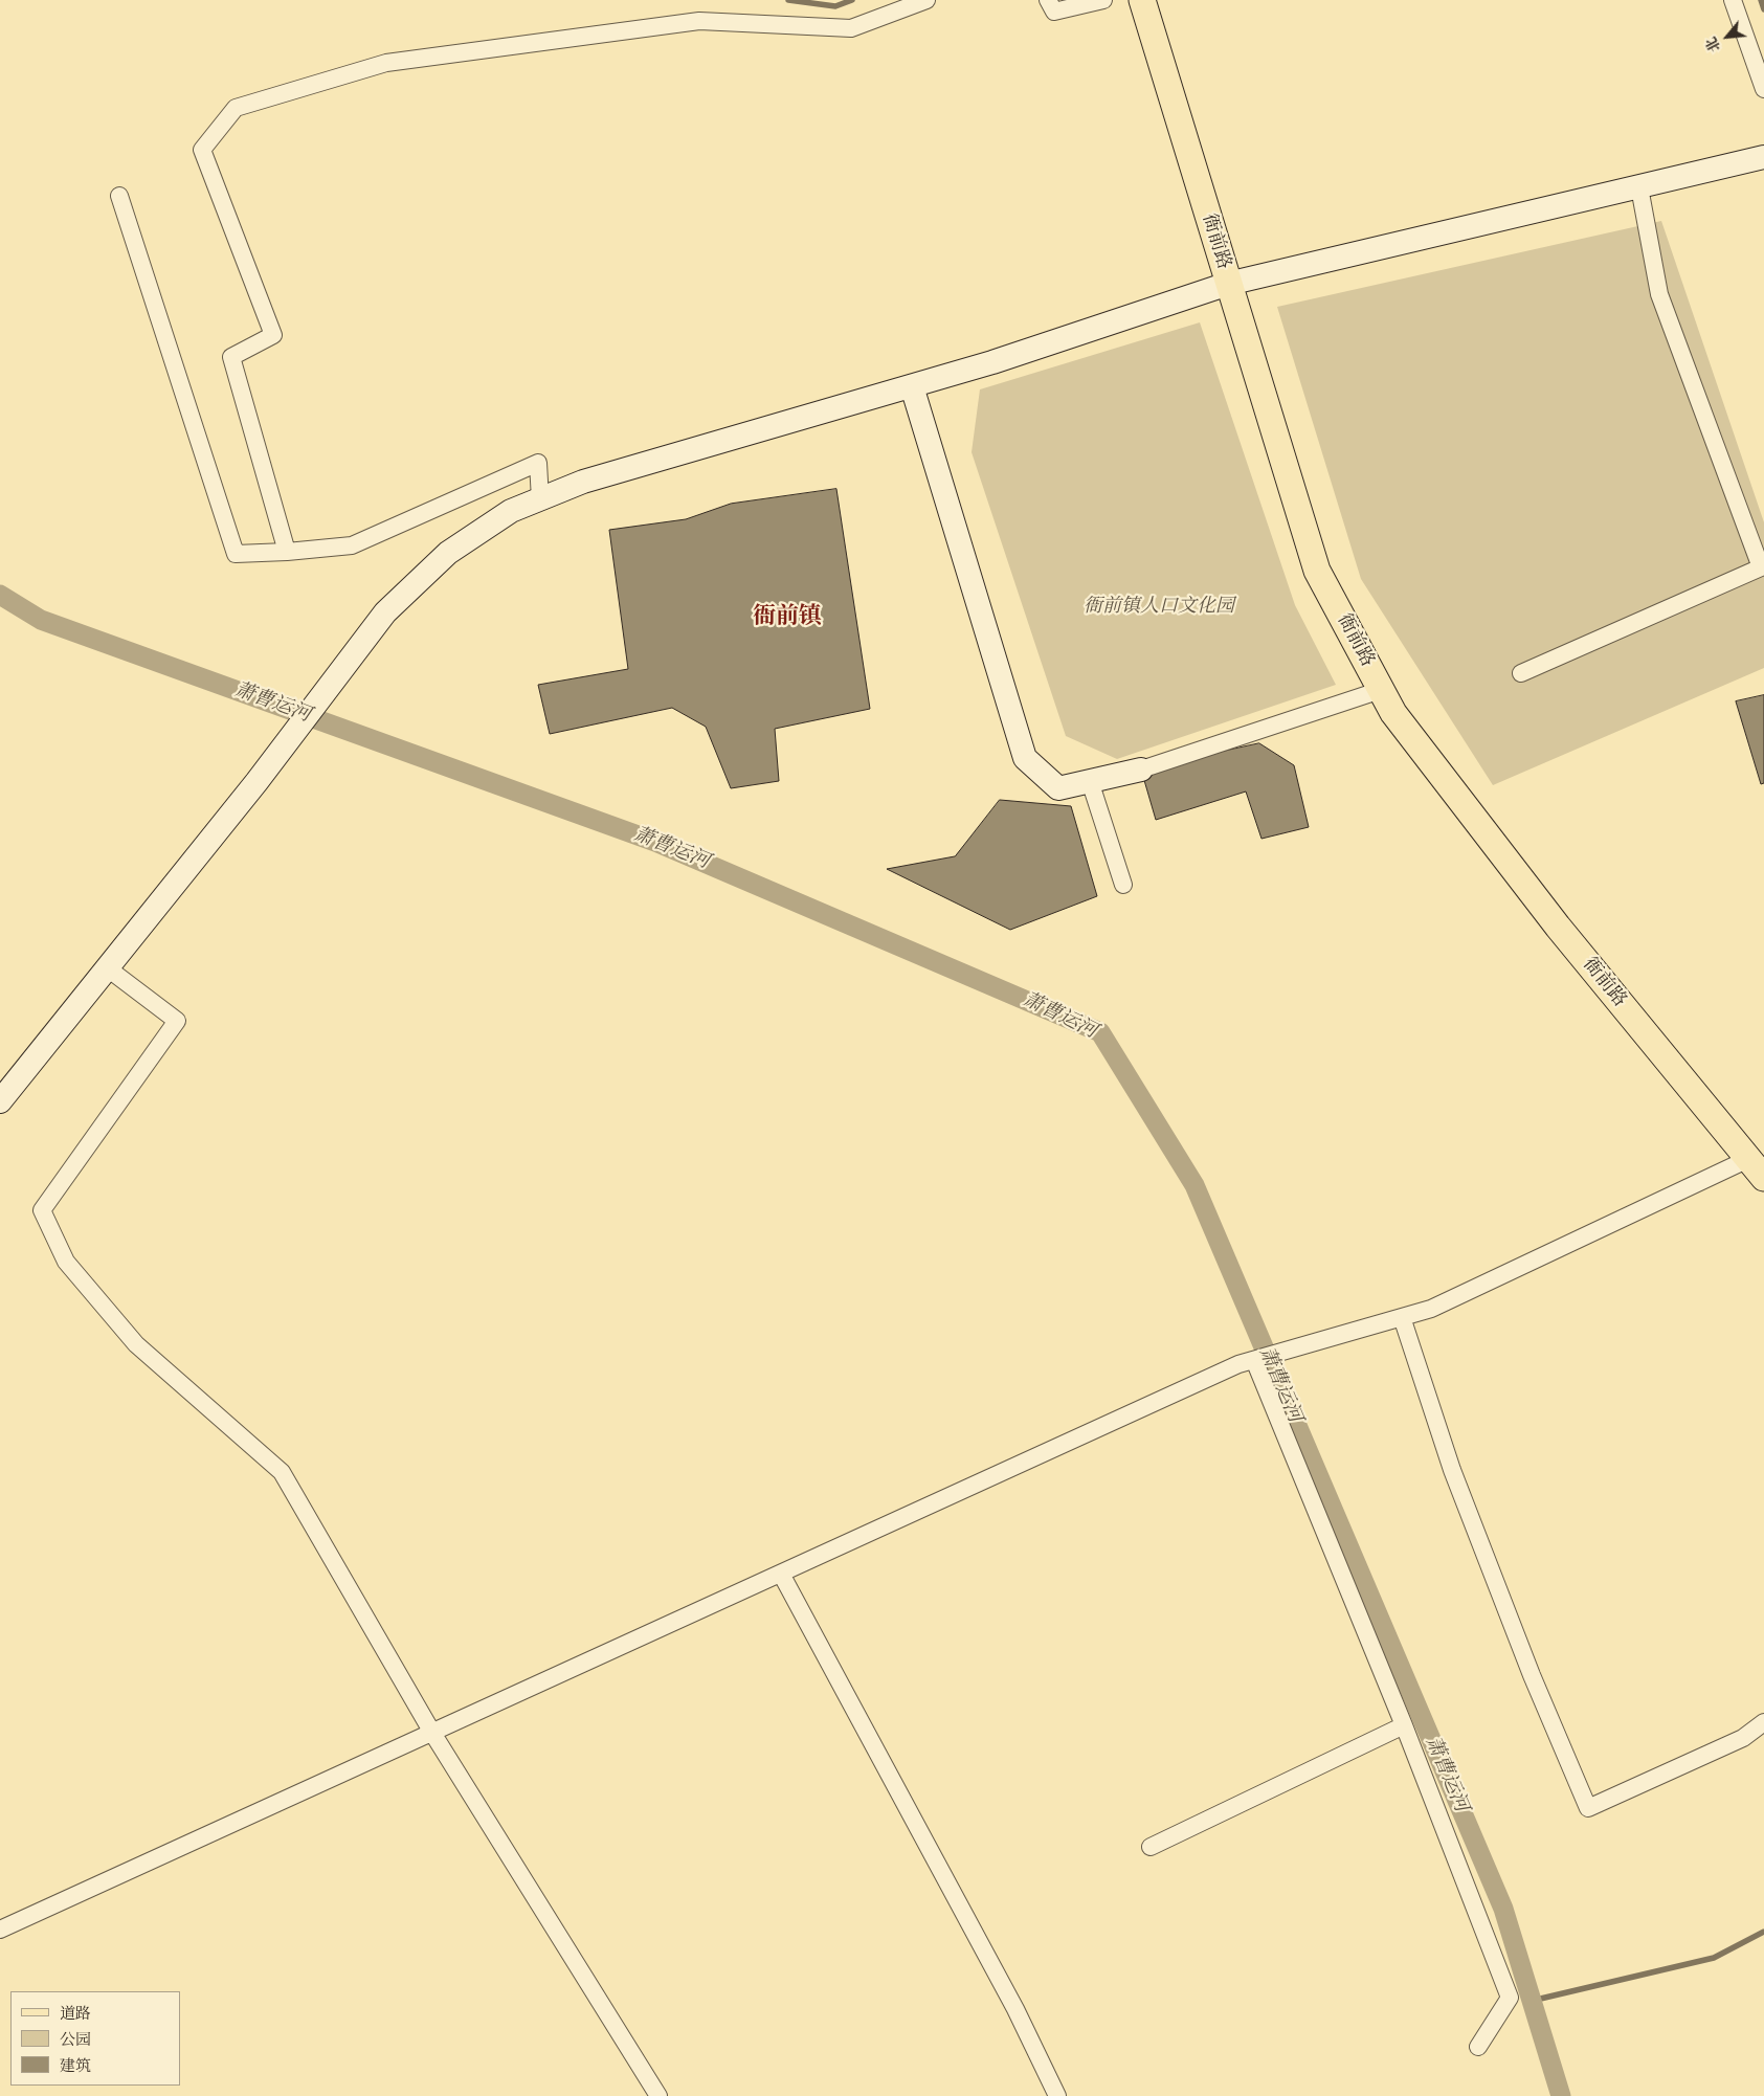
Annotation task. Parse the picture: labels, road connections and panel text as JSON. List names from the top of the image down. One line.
{"streets":{"main road":["衙前路"]},"districts":["衙前镇"],"water":["萧曹运河"],"parks":["衙前镇人口文化园"],"legend":["道路","公园","建筑"],"north":"bottom left"}
